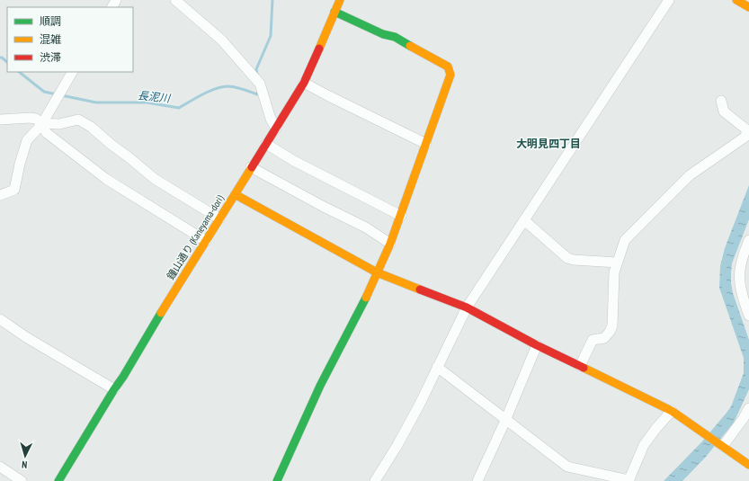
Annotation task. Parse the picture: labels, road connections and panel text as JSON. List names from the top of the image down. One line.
{"streets":{"street":["鐘山通り (Kaneyama-dori)"]},"districts":["大明見四丁目"],"water":["長泥川"],"legend":["順調","混雑","渋滞"],"north":"bottom"}
